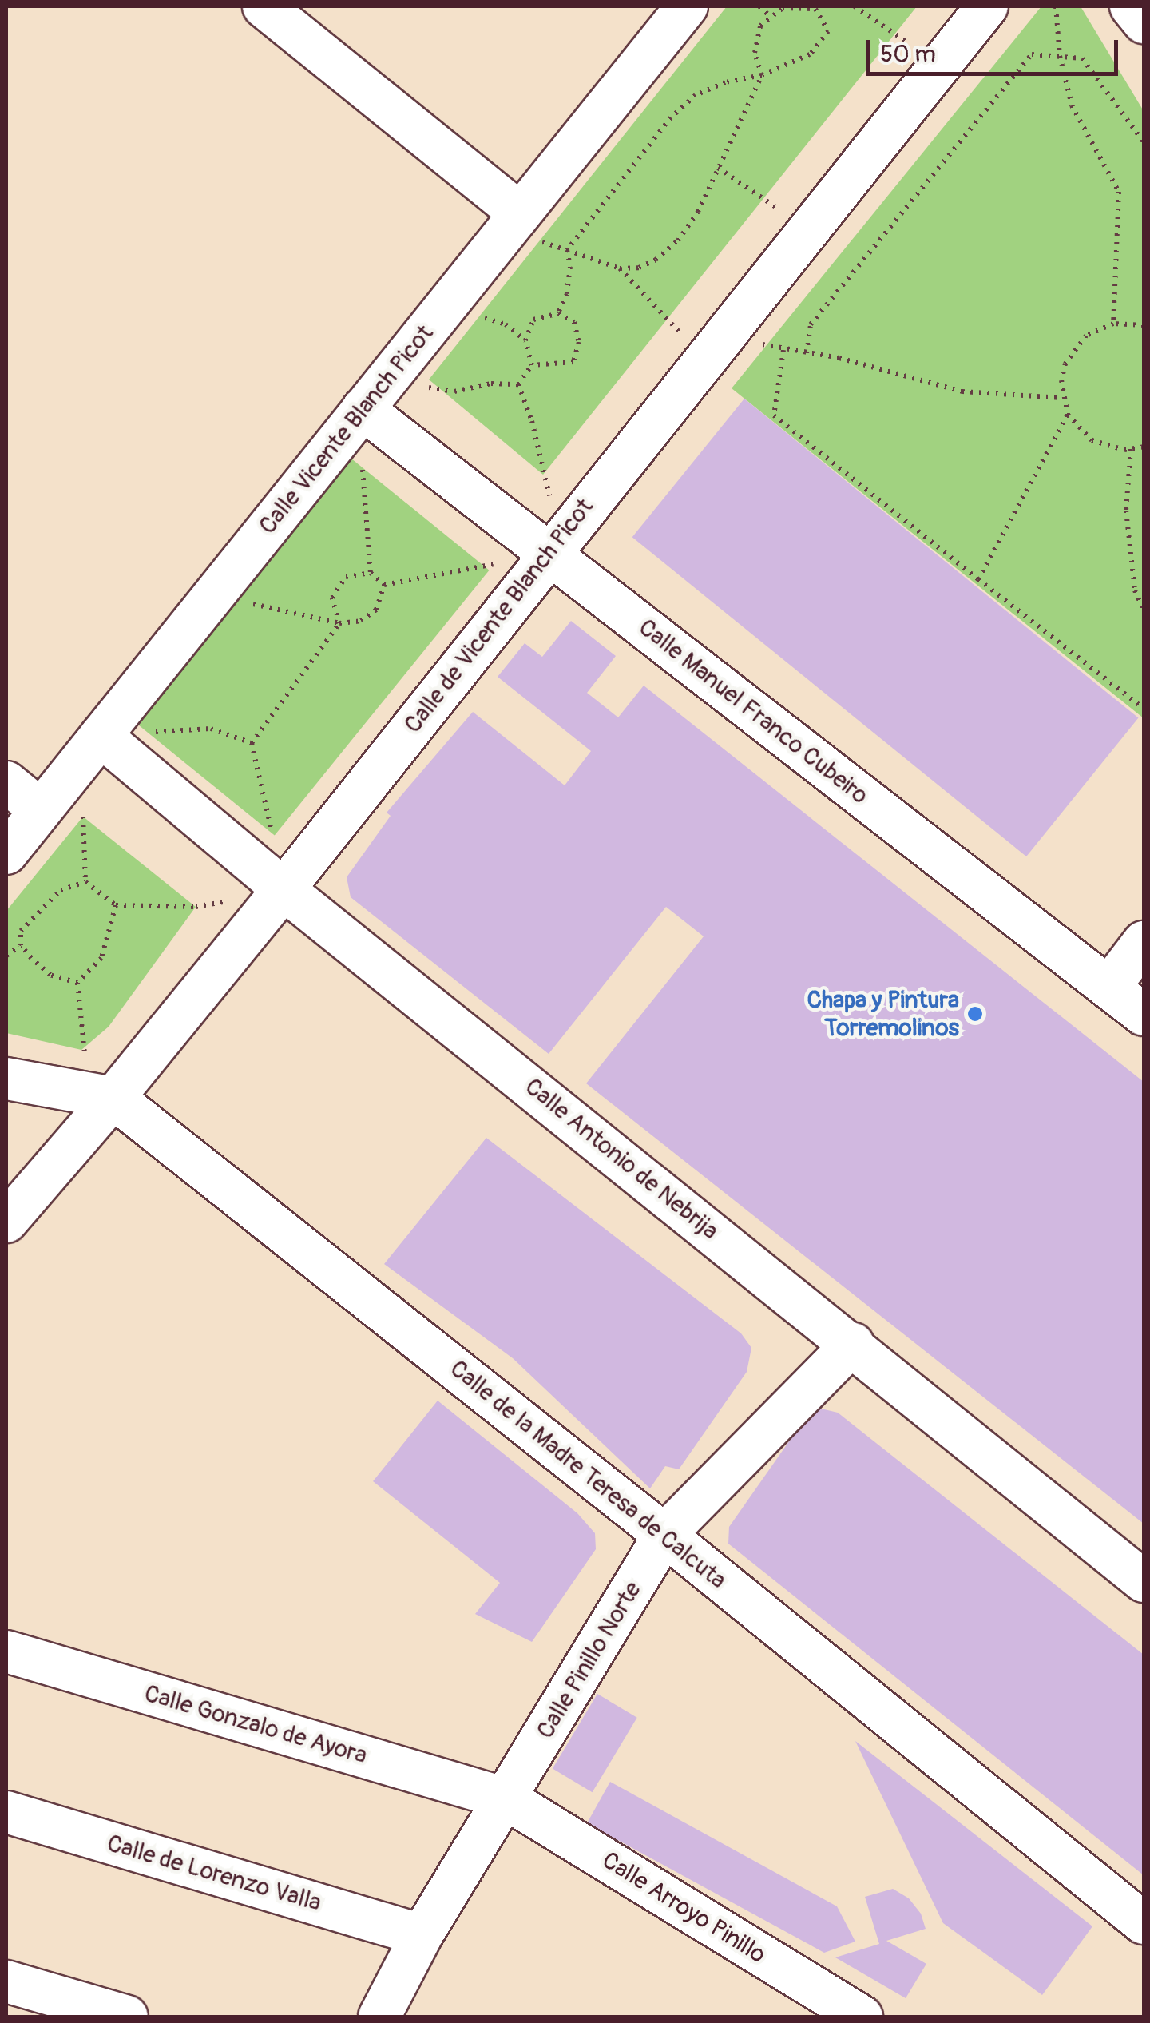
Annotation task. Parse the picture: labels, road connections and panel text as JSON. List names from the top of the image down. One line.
{"streets":{"street":["Calle Vicente Blanch Picot","Calle de Vicente Blanch Picot","Calle Manuel Franco Cubeiro","Calle Antonio de Nebrija","Calle de la Madre Teresa de Calcuta","Calle Pinillo Norte","Calle Gonzalo de Ayora","Calle de Lorenzo Valla","Calle Arroyo Pinillo"]},"crossings":[["Calle Vicente Blanch Picot","Calle Manuel Franco Cubeiro"],["Calle Vicente Blanch Picot","Calle Antonio de Nebrija"],["Calle de Vicente Blanch Picot","Calle Manuel Franco Cubeiro"],["Calle de Vicente Blanch Picot","Calle Antonio de Nebrija"],["Calle de Vicente Blanch Picot","Calle de la Madre Teresa de Calcuta"],["Calle Antonio de Nebrija","Calle Pinillo Norte"],["Calle de la Madre Teresa de Calcuta","Calle Pinillo Norte"],["Calle Pinillo Norte","Calle Gonzalo de Ayora"],["Calle Pinillo Norte","Calle de Lorenzo Valla"],["Calle Pinillo Norte","Calle Arroyo Pinillo"],["Calle Gonzalo de Ayora","Calle Arroyo Pinillo"]],"places":["Chapa y Pintura Torremolinos"],"scale_bar":"50 m"}
